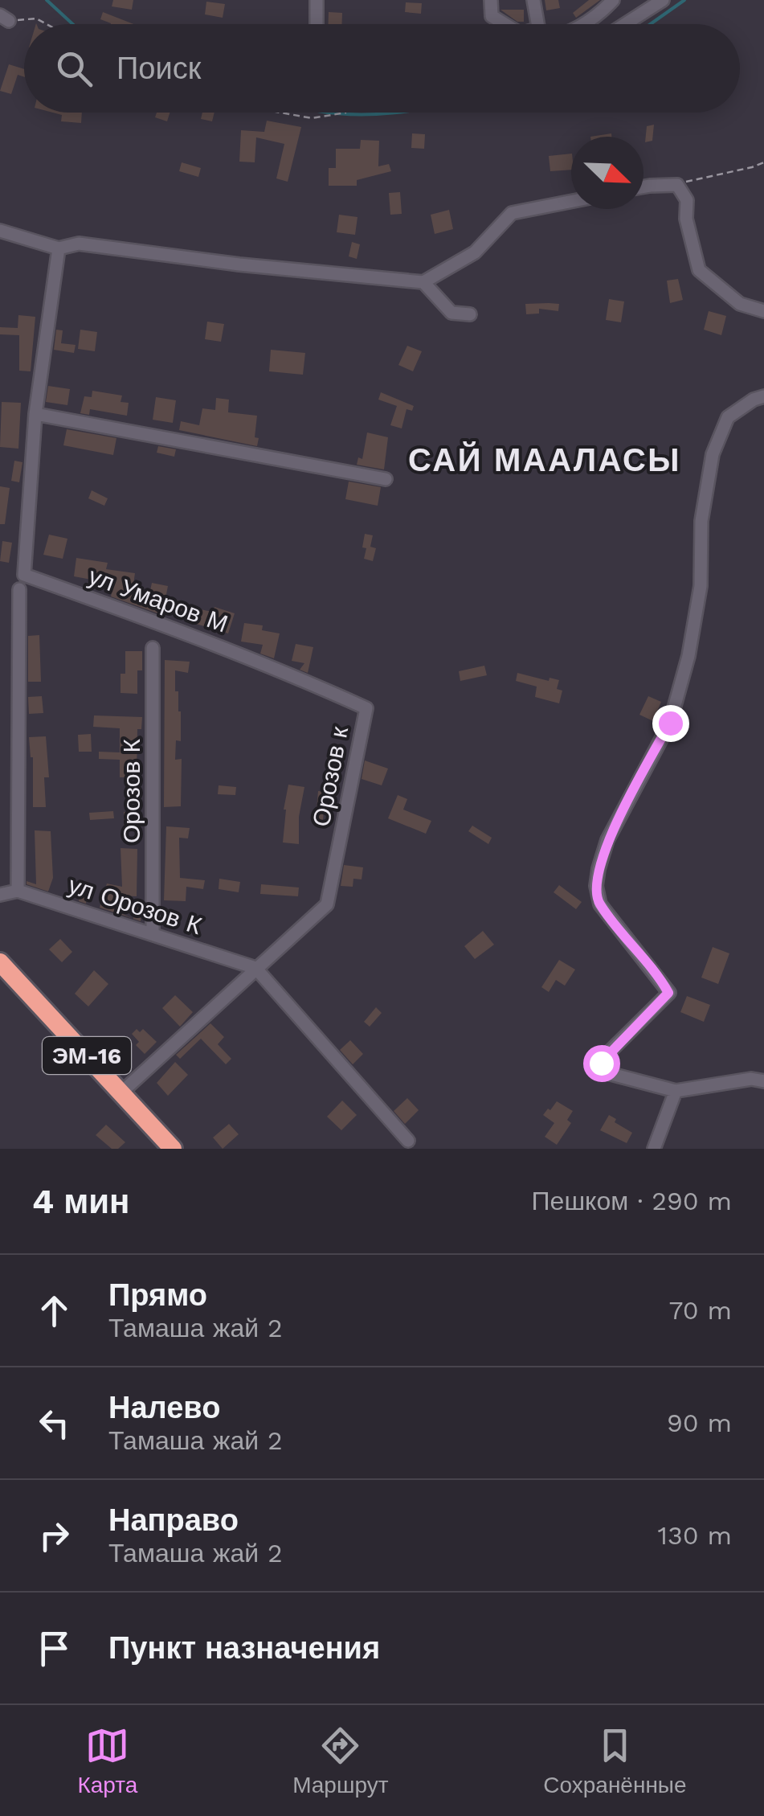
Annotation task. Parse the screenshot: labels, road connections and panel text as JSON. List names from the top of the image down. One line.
{"streets":{"highway":["ЭМ-16"],"street":["ул Умаров М","Орозов к","Орозов К","ул Орозов К"]},"crossings":[["ул Умаров М","Орозов к"],["Орозов к","ул Орозов К"],["Орозов К","ул Орозов К"]],"districts":["САЙ МААЛАСЫ"],"north":"bottom right","page":{"search":"Поиск","heading":["4 мин","Пешком · 290 m"],"list":[["Прямо","Тамаша жай 2","70 m"],["Налево","Тамаша жай 2","90 m"],["Направо","Тамаша жай 2","130 m"],"Пункт назначения"],"nav":["Карта","Маршрут","Сохранённые"]}}
